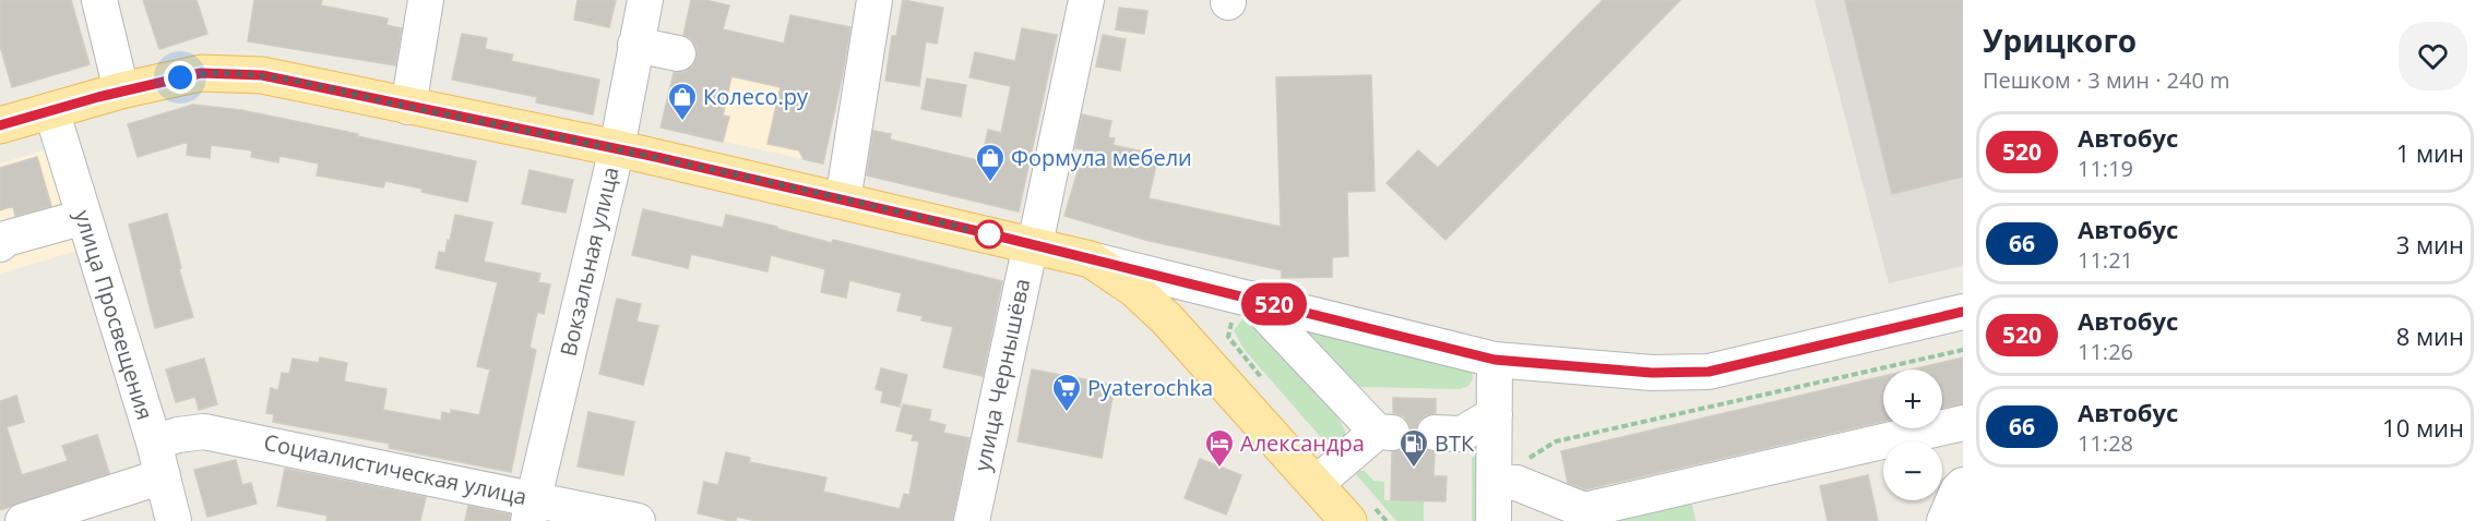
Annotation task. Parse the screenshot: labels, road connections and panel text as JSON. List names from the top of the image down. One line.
{"streets":{"street":["Вокзальная улица","улица Просвещения","улица Чернышёва","Социалистическая улица"]},"crossings":[["Вокзальная улица","Социалистическая улица"],["улица Просвещения","Социалистическая улица"]],"places":{"shop":["Колесо.ру","Формула мебели"],"supermarket":["Pyaterochka"],"hotel":["Александра"],"fuel station":["ВТК"]},"lines":["bus line 520"],"page":{"on_map":"520","heading":["Урицкого","Пешком · 3 мин · 240 m"],"list":[{"mark":"520","name":"Автобус","note":"11:19","value":"1 мин"},{"mark":"66","name":"Автобус","note":"11:21","value":"3 мин"},{"mark":"520","name":"Автобус","note":"11:26","value":"8 мин"},{"mark":"66","name":"Автобус","note":"11:28","value":"10 мин"}],"map_buttons":["+","−"]}}
